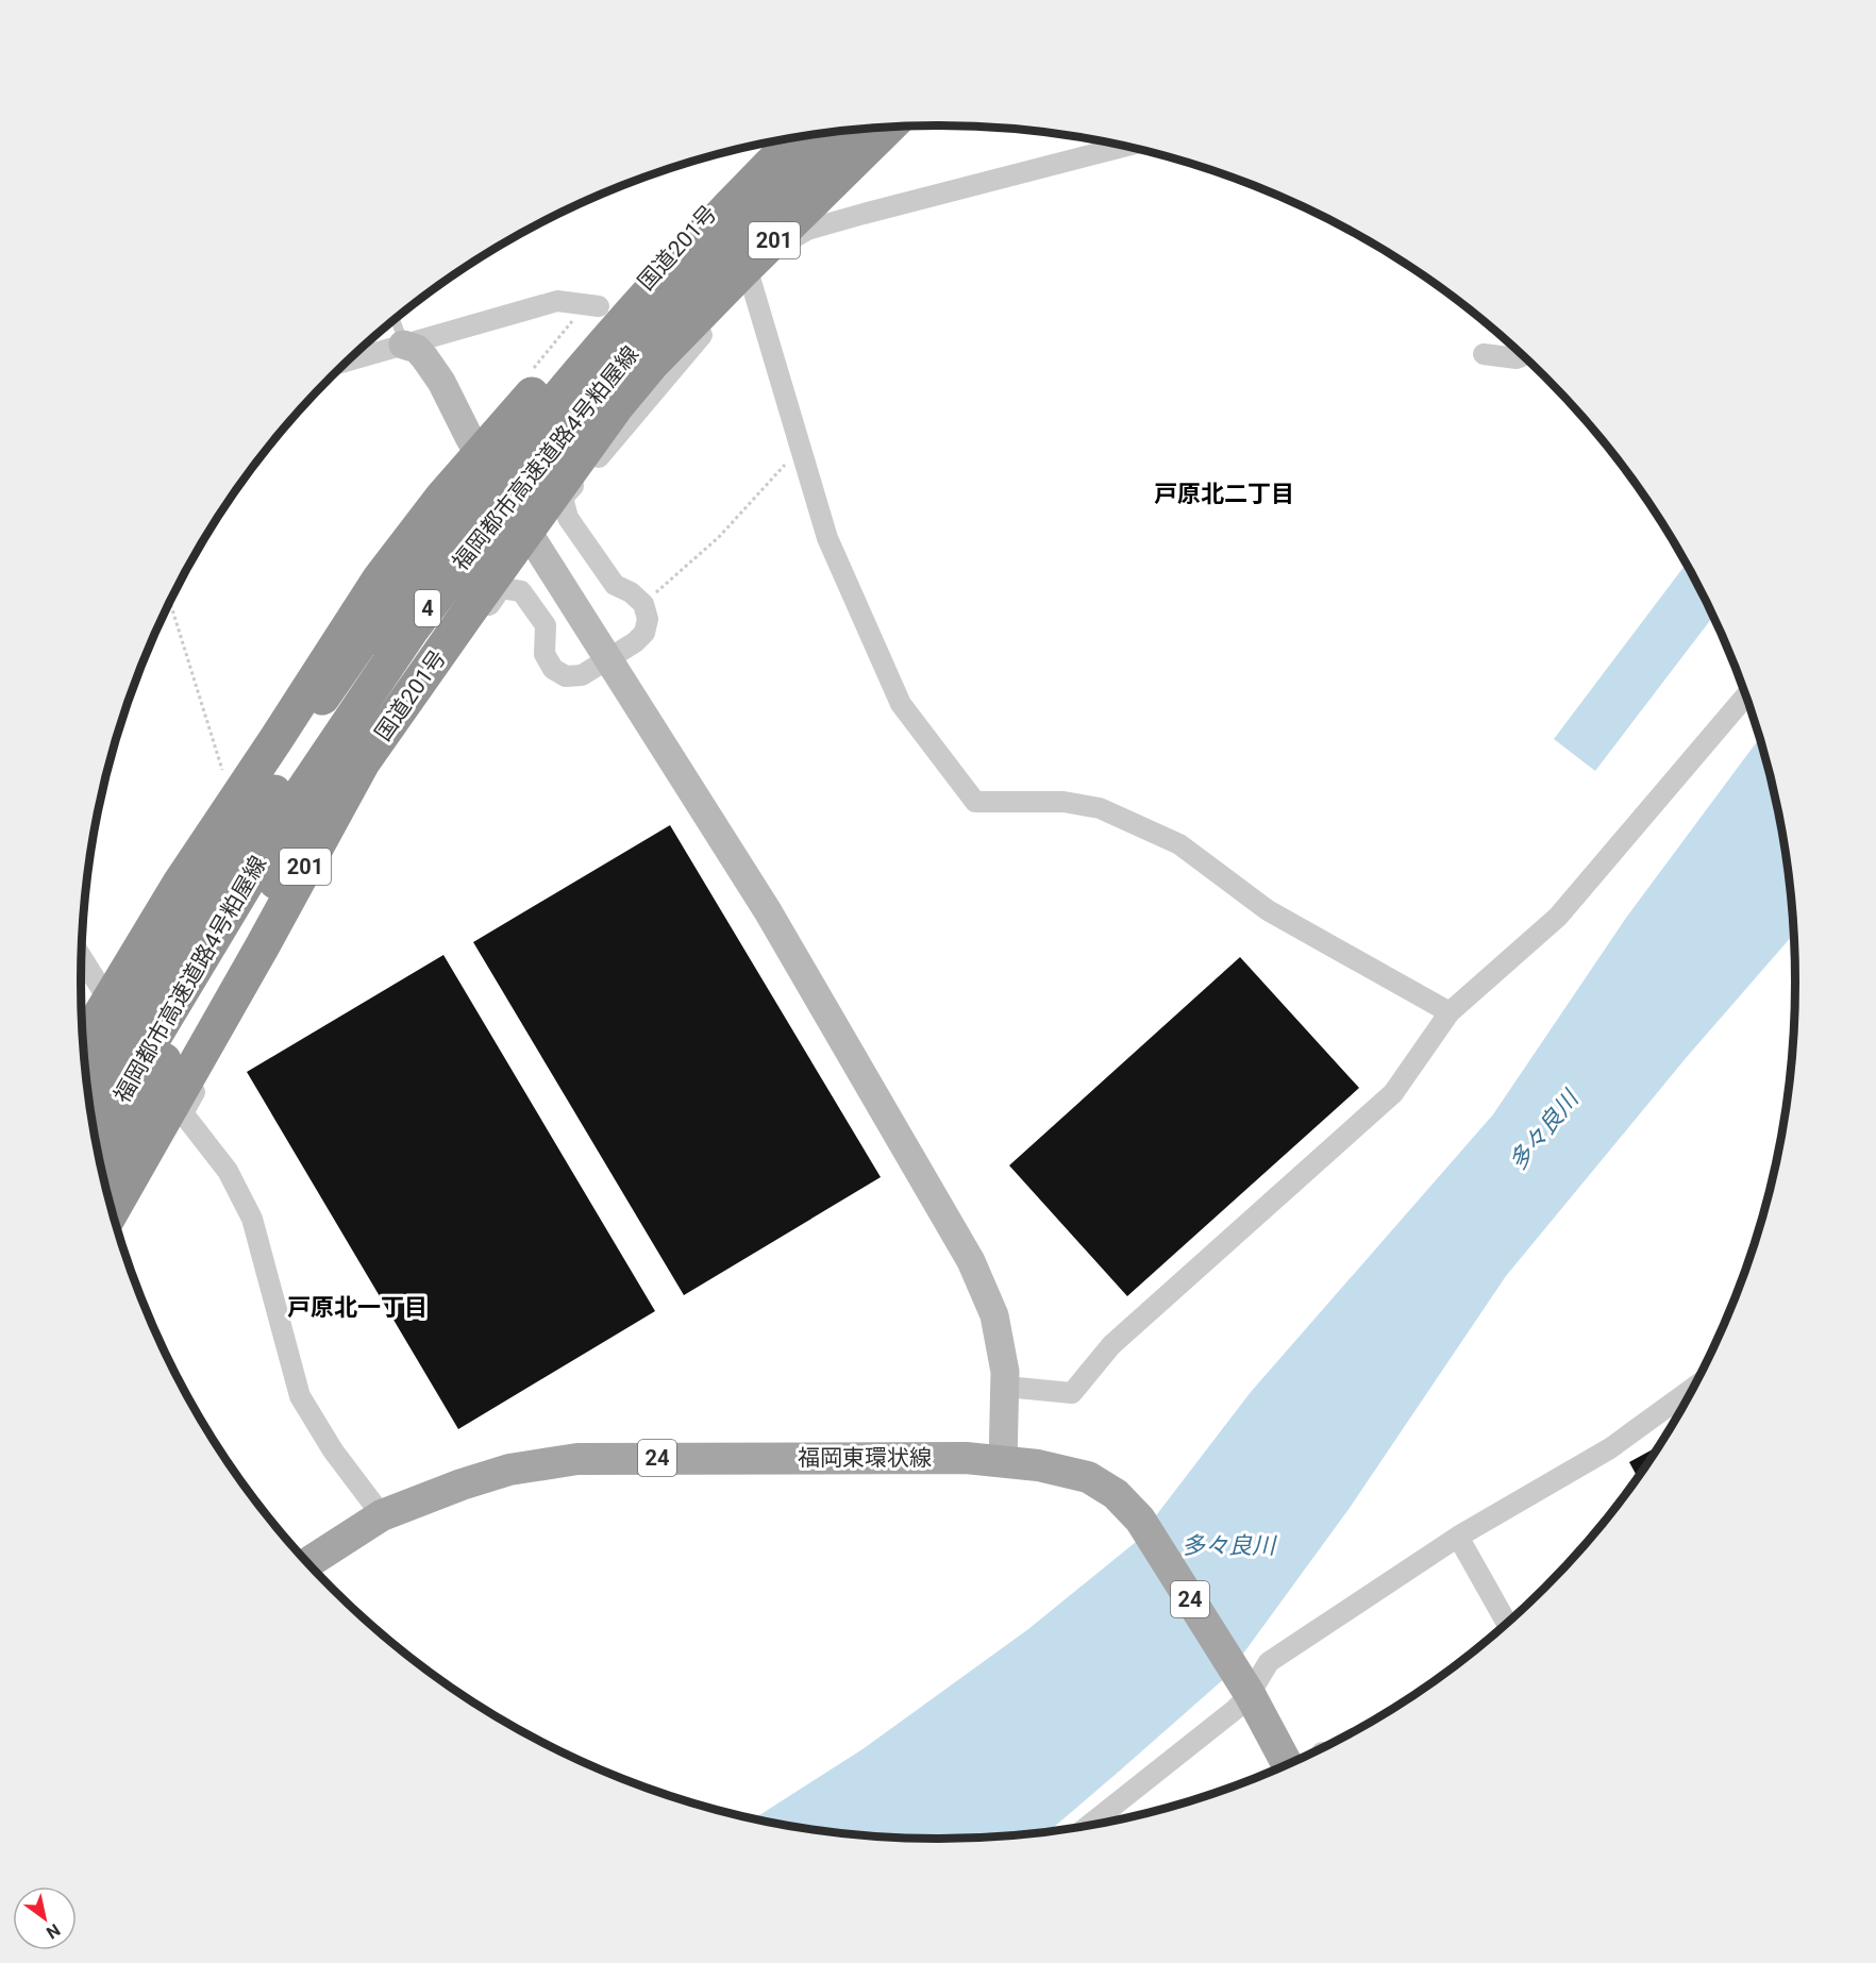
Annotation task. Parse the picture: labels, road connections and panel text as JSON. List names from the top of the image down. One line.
{"streets":{"highway":["201","国道201号","福岡都市高速道路4号粕屋線","4"],"main road":["24","福岡東環状線"]},"districts":["戸原北二丁目","戸原北一丁目"],"water":["多々良川"],"north":"bottom right"}
